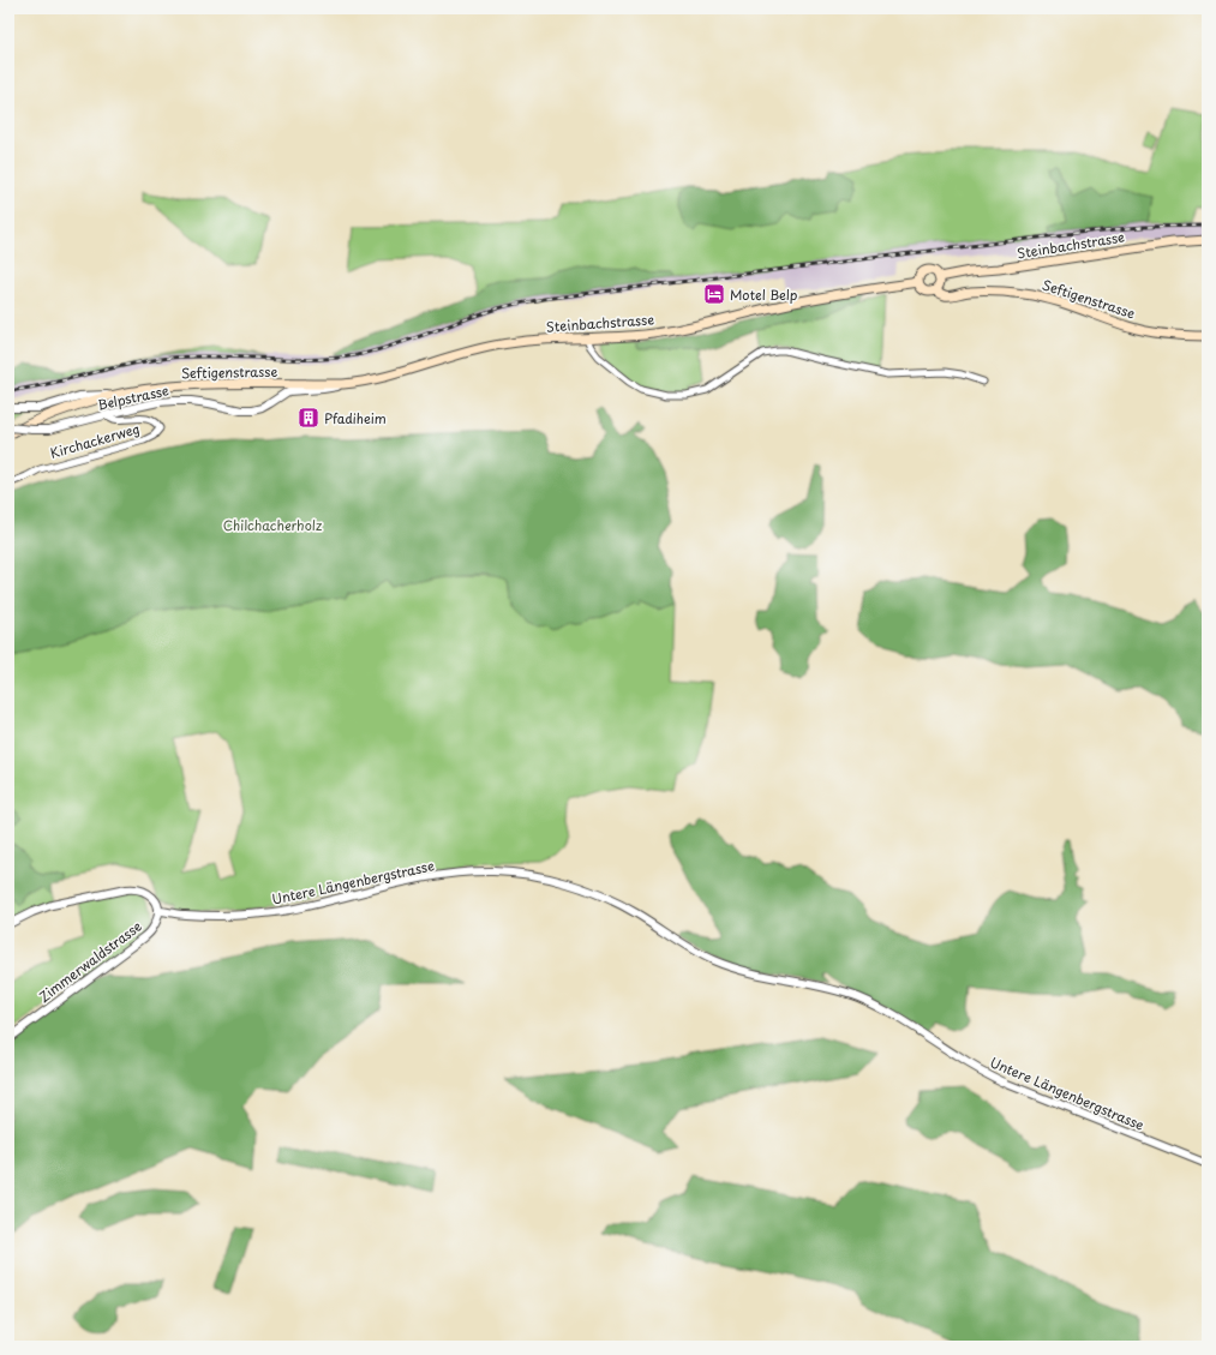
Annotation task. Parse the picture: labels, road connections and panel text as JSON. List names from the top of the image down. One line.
{"streets":{"main road":["Steinbachstrasse","Seftigenstrasse"],"street":["Belpstrasse","Kirchackerweg","Untere Längenbergstrasse","Zimmerwaldstrasse"]},"crossings":[["Steinbachstrasse","Seftigenstrasse"],["Steinbachstrasse","Belpstrasse"],["Seftigenstrasse","Belpstrasse"],["Belpstrasse","Kirchackerweg"],["Untere Längenbergstrasse","Zimmerwaldstrasse"]],"parks":["Chilchacherholz"],"places":{"hotel":["Motel Belp"],"building":["Pfadiheim"]}}
